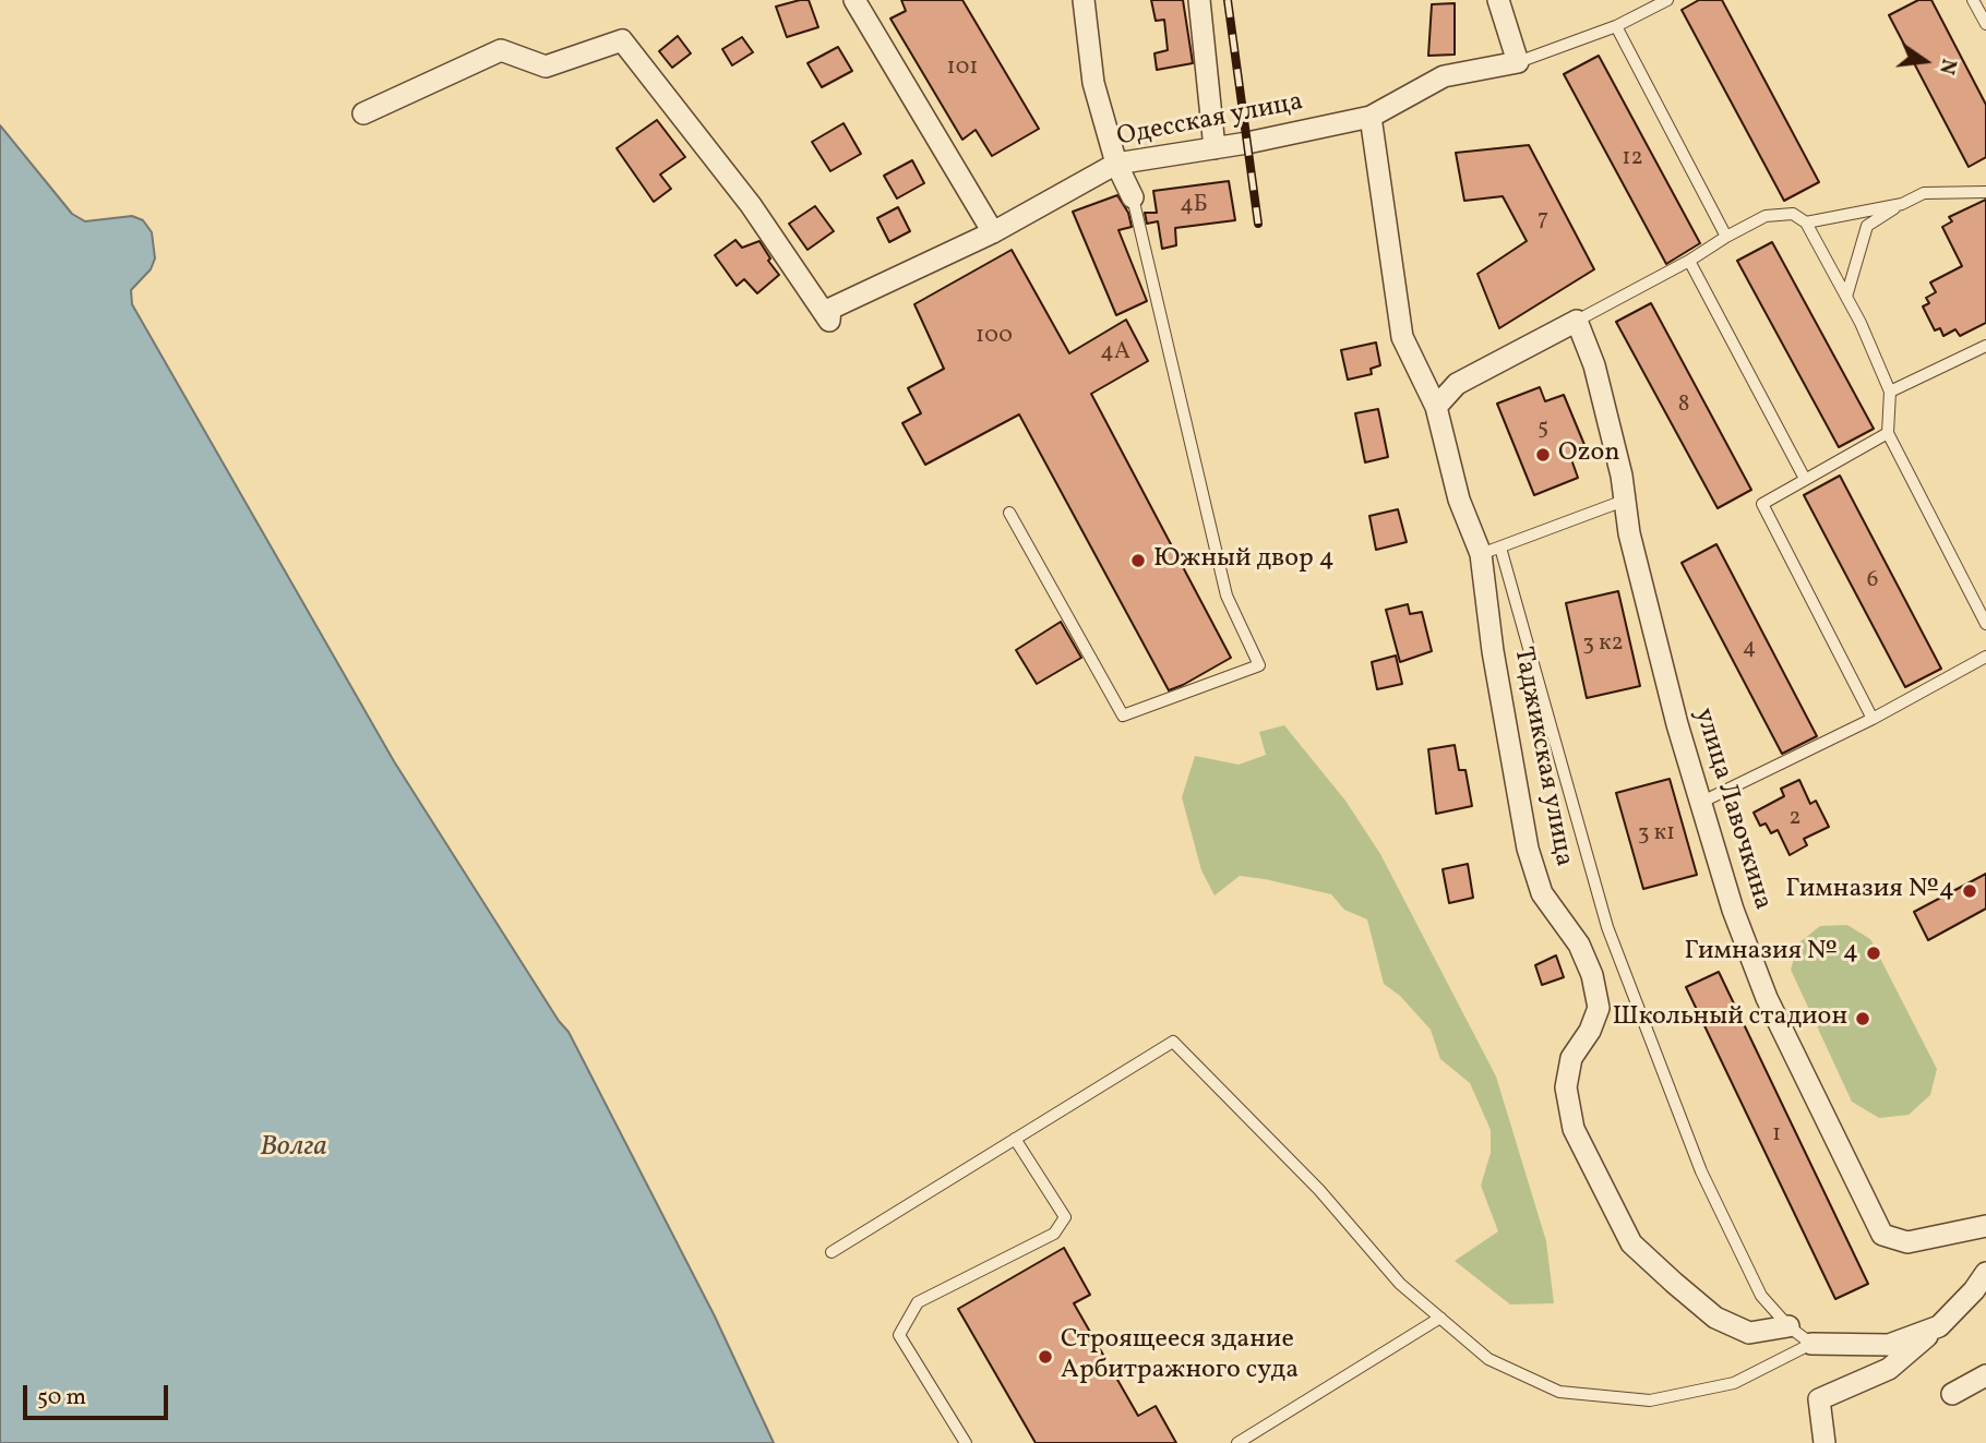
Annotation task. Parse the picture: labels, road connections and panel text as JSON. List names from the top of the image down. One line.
{"streets":{"street":["Одесская улица","Таджикская улица","улица Лавочкина"]},"crossings":[["Одесская улица","Таджикская улица"]],"water":["Волга"],"places":["Ozon","Южный двор 4","Гимназия №4","Гимназия № 4","Школьный стадион","Строящееся здание Арбитражного суда"],"house_numbers":["101","12","4Б","7","100","4А","8","5","6","3 к2","4","2","3 к1","1"],"scale_bar":"50 m","north":"right"}
